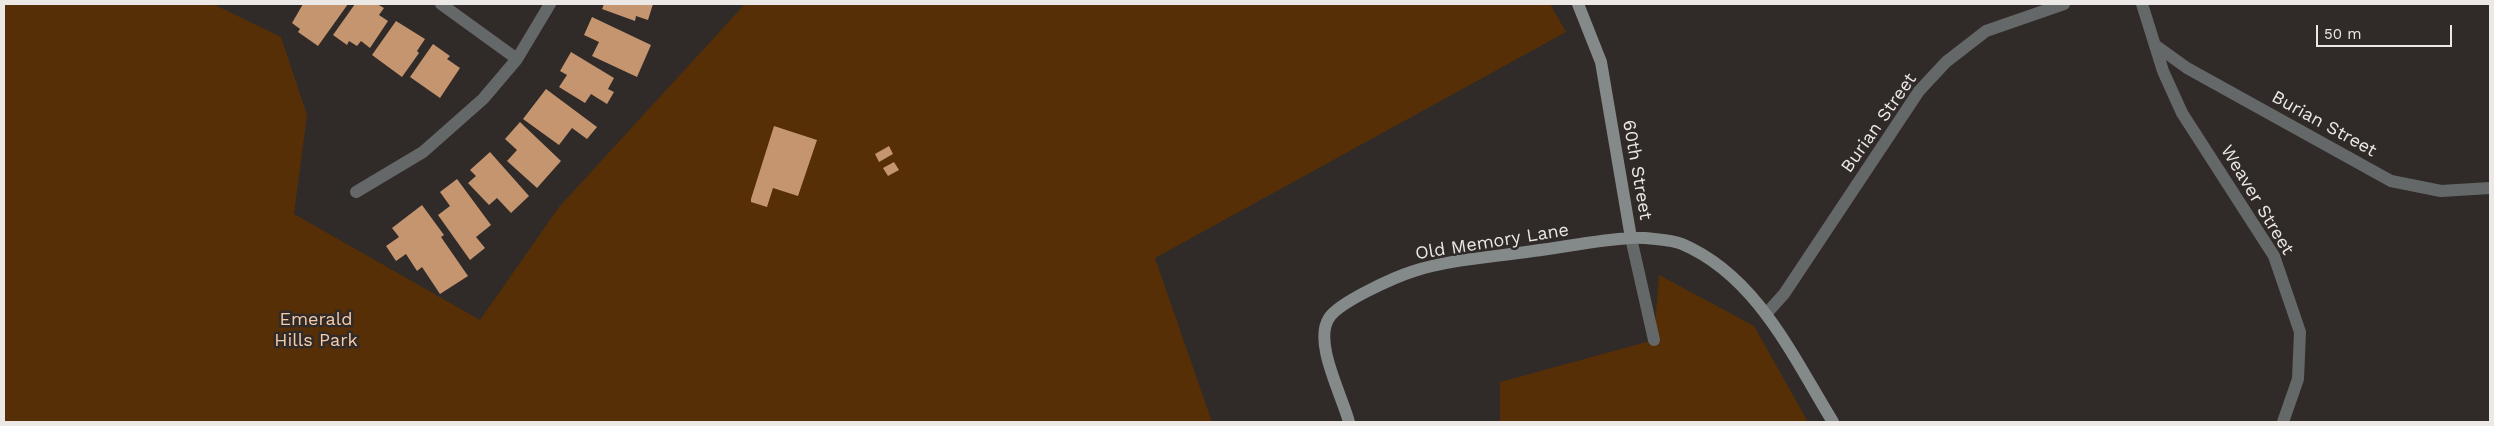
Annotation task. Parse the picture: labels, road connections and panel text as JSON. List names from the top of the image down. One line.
{"streets":{"street":["Burian Street","60th Street","Weaver Street","Old Memory Lane"]},"crossings":[["Burian Street","60th Street"],["Burian Street","Weaver Street"],["60th Street","Old Memory Lane"]],"parks":["Emerald Hills Park"],"scale_bar":"50 m"}
